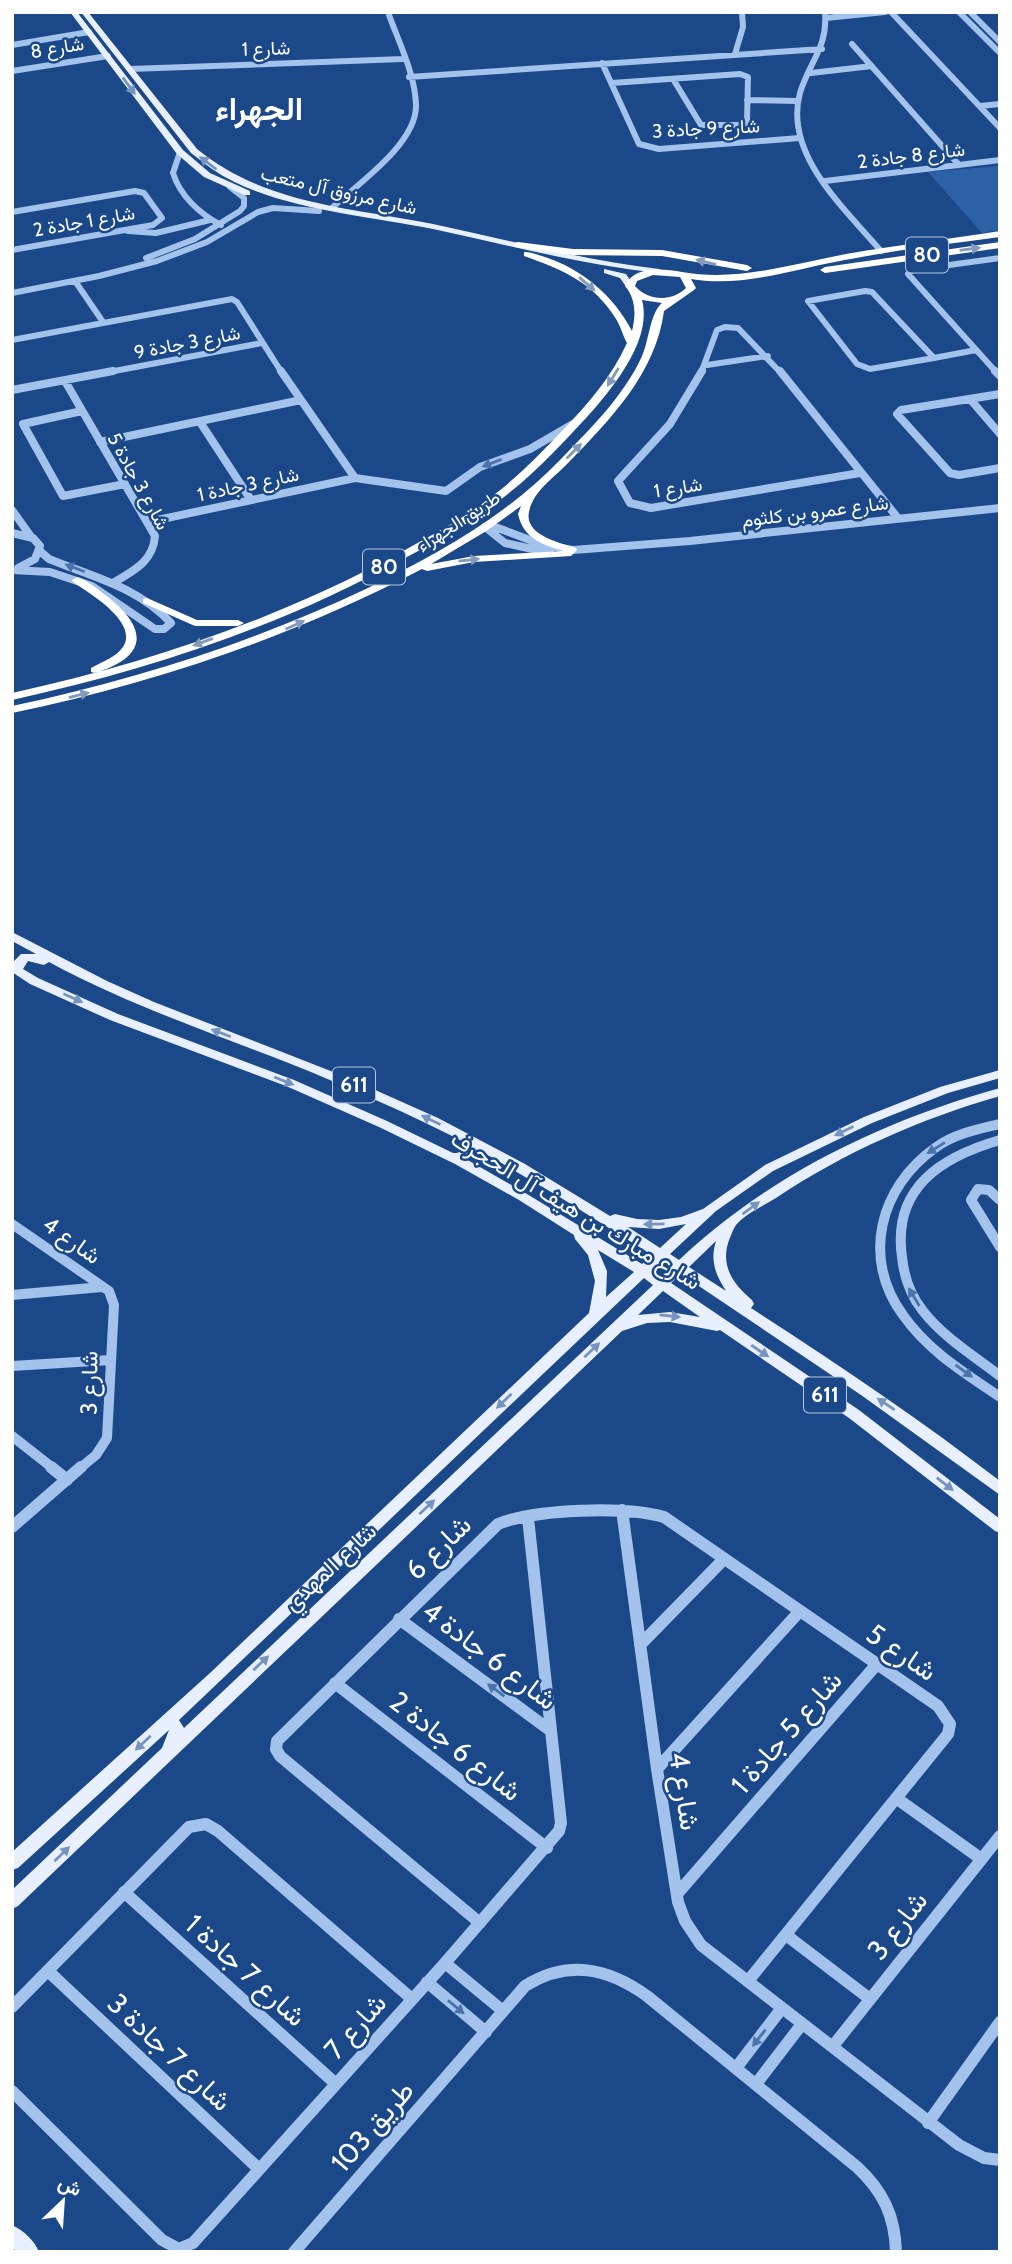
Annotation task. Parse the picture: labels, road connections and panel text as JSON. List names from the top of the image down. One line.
{"streets":{"highway":["80","طريق الجهراء"],"main road":["شارع مرزوق آل متعب","611","شارع مبارك بن هيف آل الحجرف","شارع المهدي"],"street":["شارع 8","شارع 1","شارع 9 جادة 3","شارع 8 جادة 2","شارع 1 جادة 2","شارع 3 جادة 9","شارع 3 جادة 5","شارع 3 جادة 1","شارع عمرو بن كلثوم","شارع 4","شارع 3","شارع 6","شارع 5","شارع 6 جادة 4","شارع 5 جادة 1","شارع 6 جادة 2","شارع 7 جادة 1","شارع 7","شارع 7 جادة 3","طريق 103"]},"crossings":[["شارع 8","شارع مرزوق آل متعب"],["شارع 1","شارع مرزوق آل متعب"],["شارع 1","شارع عمرو بن كلثوم"],["شارع مرزوق آل متعب","80"],["شارع مرزوق آل متعب","طريق الجهراء"],["80","طريق الجهراء"],["شارع 3 جادة 9","شارع 3 جادة 5"],["شارع 3 جادة 5","شارع 3 جادة 1"],["شارع 3 جادة 1","طريق الجهراء"],["شارع عمرو بن كلثوم","طريق الجهراء"],["شارع مبارك بن هيف آل الحجرف","شارع المهدي"],["شارع 4","شارع 3"],["شارع 4","شارع 5"],["شارع 4","شارع 5 جادة 1"],["شارع 6","شارع 5"],["شارع 6","شارع 6 جادة 4"],["شارع 6","شارع 6 جادة 2"],["شارع 5","شارع 5 جادة 1"],["شارع 7 جادة 1","شارع 7"],["شارع 7","شارع 7 جادة 3"]],"one_way":["شارع 3 جادة 1","شارع 6 جادة 4"],"districts":["الجهراء"],"north":"top right"}
